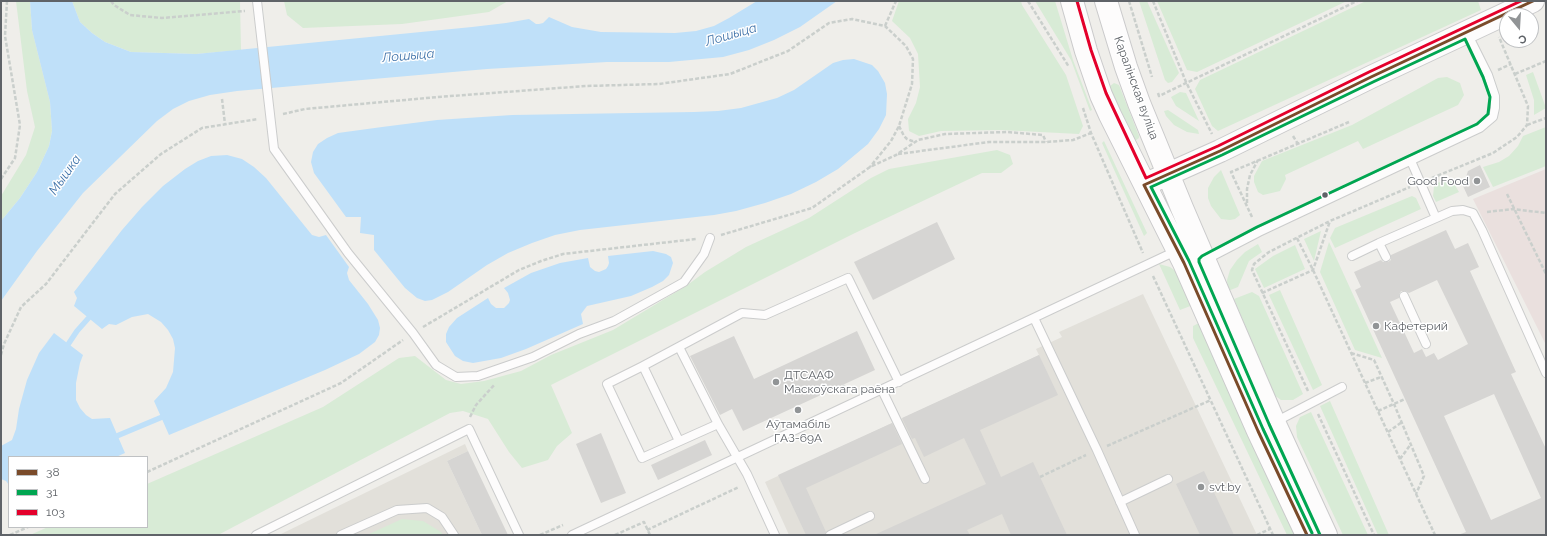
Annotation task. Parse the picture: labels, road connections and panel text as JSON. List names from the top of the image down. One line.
{"streets":{"main road":["Каралінская вуліца"]},"water":["Лошыца","Мышка"],"places":["Good Food","Кафетерий","ДТСААФ Маскоўскага раёна","Аўтамабіль ГАЗ-69А","svt.by"],"lines":["transit line 38","transit line 103","transit line 31"],"legend":["38","31","103"],"north":"bottom"}
